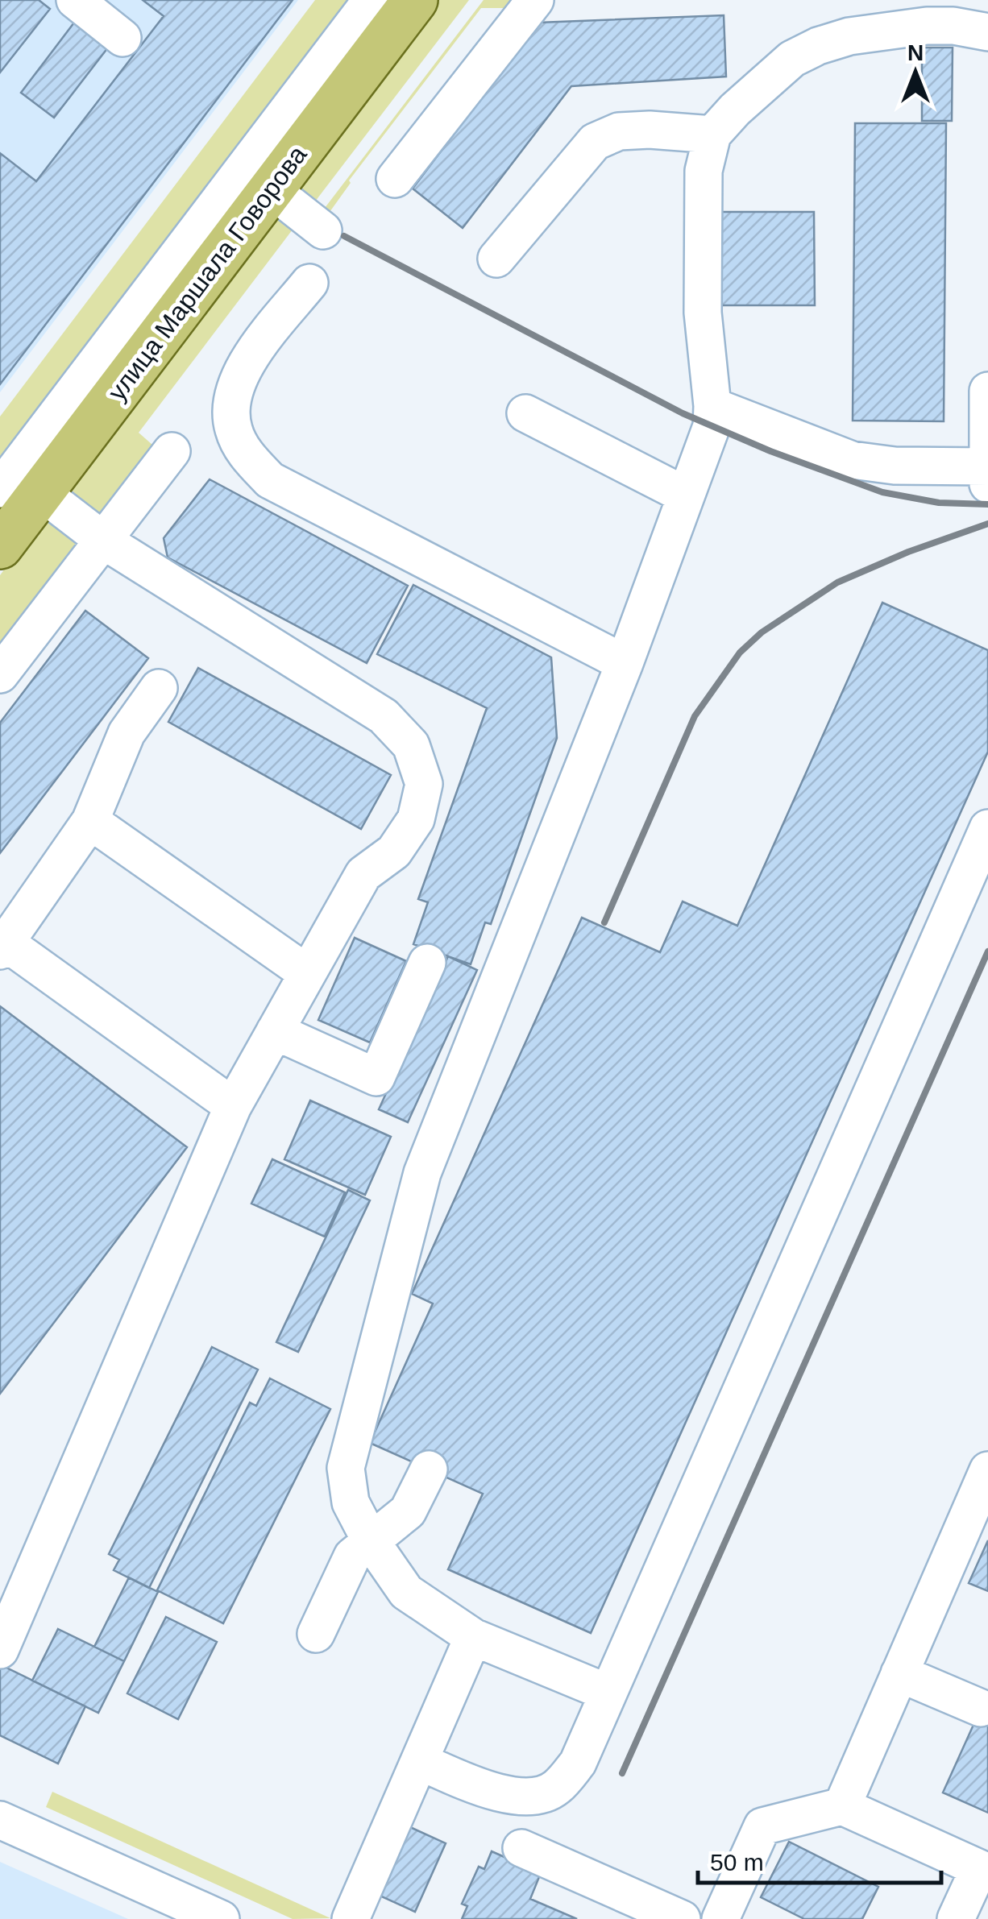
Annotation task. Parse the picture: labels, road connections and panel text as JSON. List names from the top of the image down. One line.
{"streets":{"main road":["улица Маршала Говорова"]},"scale_bar":"50 m","north":"top"}
